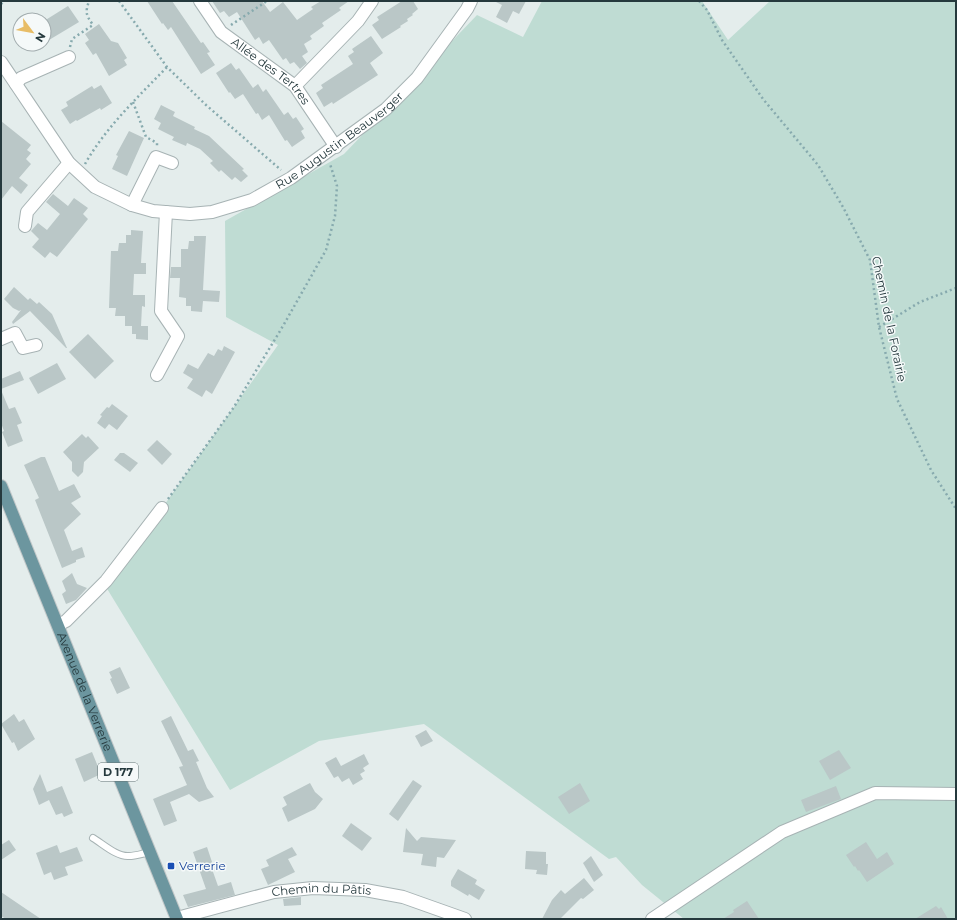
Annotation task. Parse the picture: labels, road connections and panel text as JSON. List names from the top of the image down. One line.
{"streets":{"main road":["Avenue de la Verrerie","D 177"],"street":["Allée des Tertres","Rue Augustin Beauverger","Chemin du Pâtis"],"path":["Chemin de la Forairie"]},"crossings":[["Allée des Tertres","Rue Augustin Beauverger"],["Avenue de la Verrerie","Chemin du Pâtis"]],"places":{"transit":["Verrerie"]},"north":"bottom right"}
